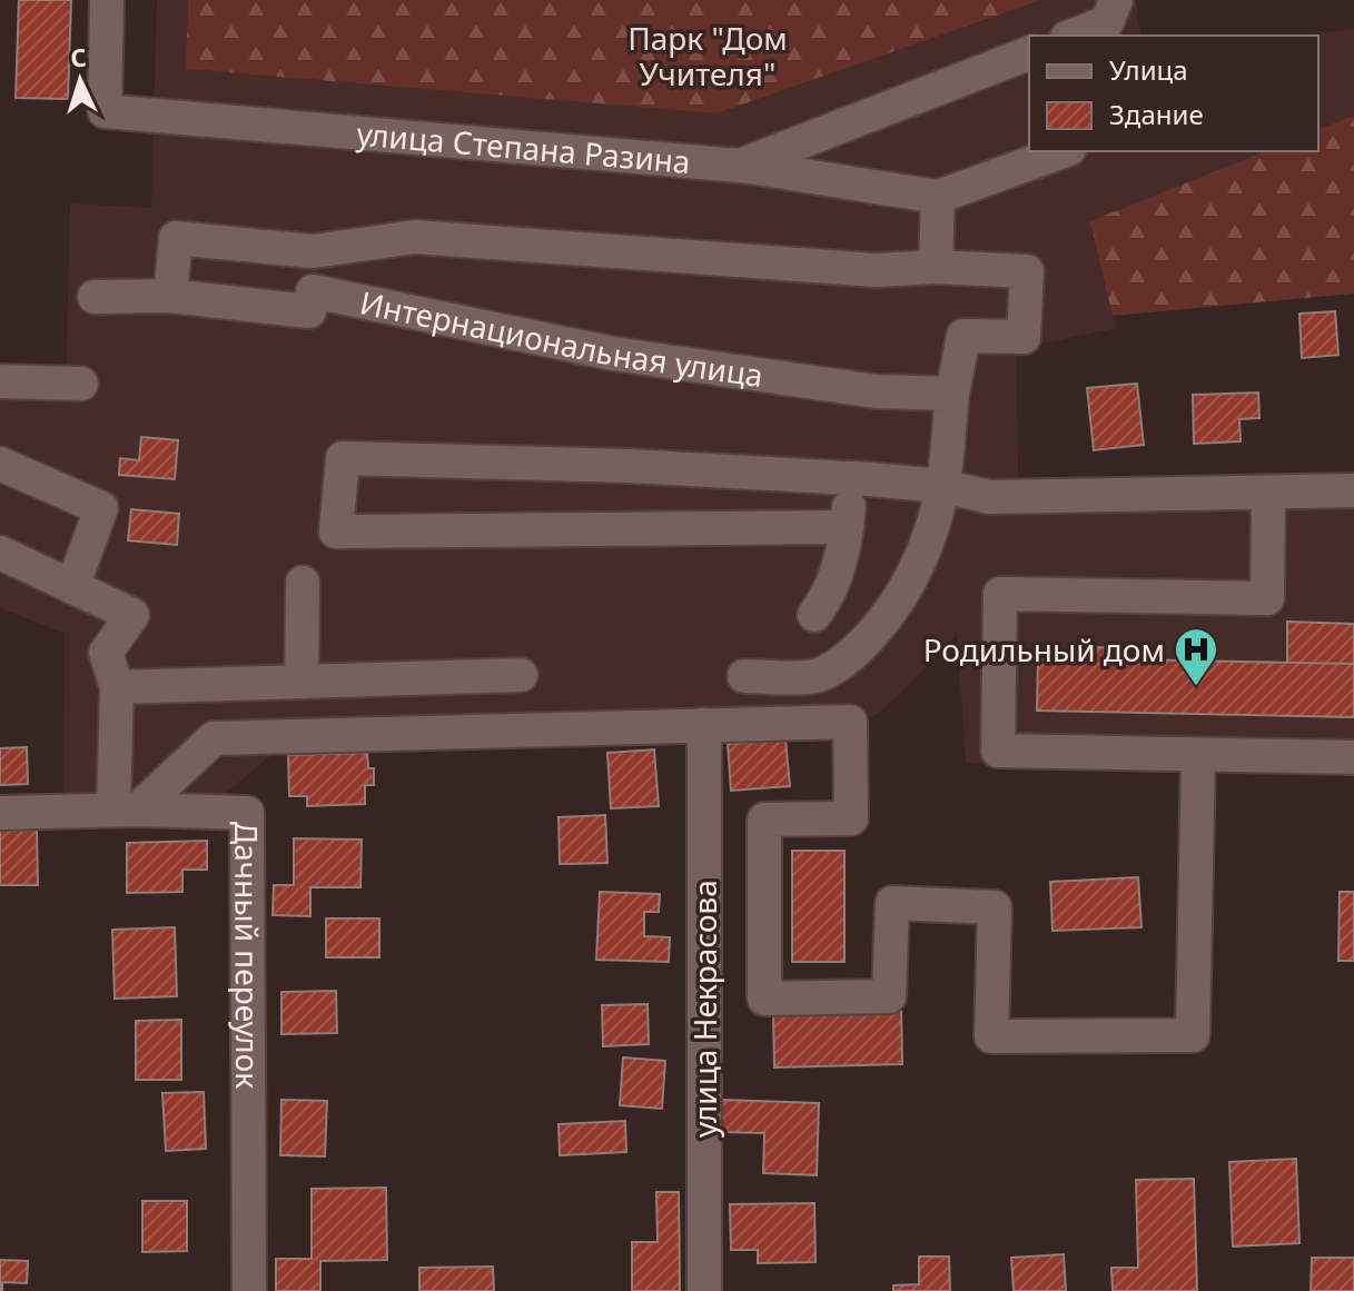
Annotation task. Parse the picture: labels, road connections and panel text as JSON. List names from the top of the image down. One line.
{"streets":{"street":["улица Степана Разина","Интернациональная улица","Дачный переулок","улица Некрасова"]},"parks":["Парк \"Дом Учителя\""],"places":{"hospital":["Родильный дом"]},"legend":["Улица","Здание"],"north":"top"}
